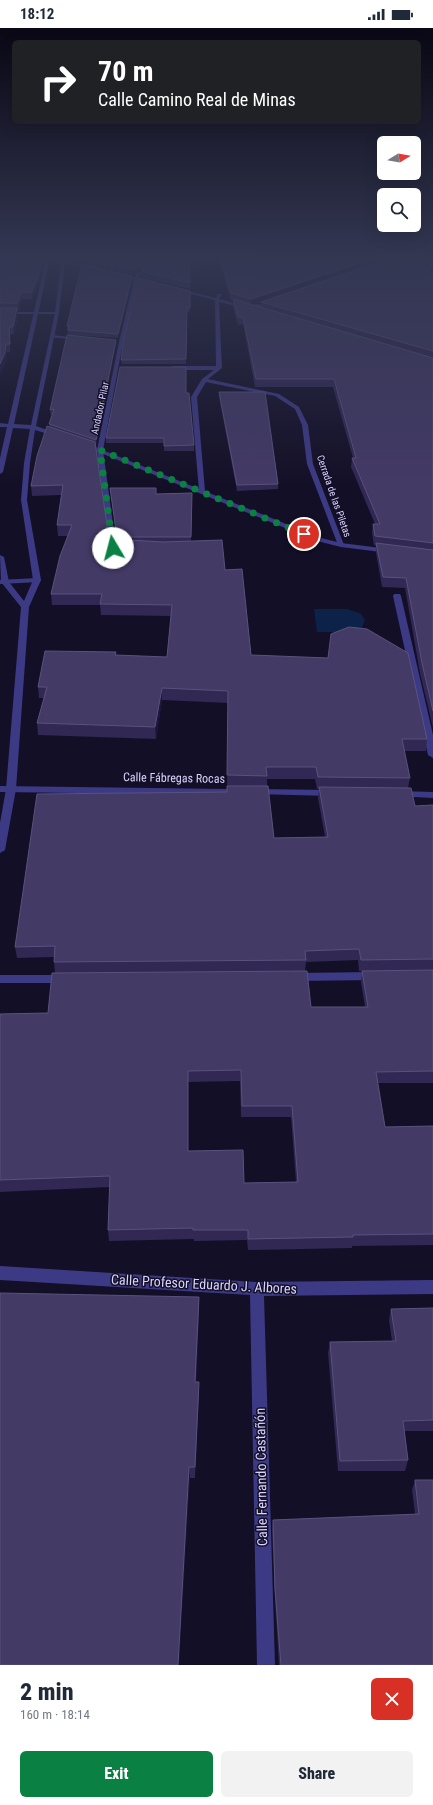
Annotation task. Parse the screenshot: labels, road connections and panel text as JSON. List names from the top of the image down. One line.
{"streets":{"street":["Andador Pilar","Cerrada de las Piletas","Calle Fábregas Rocas","Calle Profesor Eduardo J. Albores","Calle Fernando Castañón"]},"crossings":[["Calle Profesor Eduardo J. Albores","Calle Fernando Castañón"]],"north":"right","page":{"status":"18:12","turn":["70 m","Calle Camino Real de Minas"],"heading":["2 min","160 m · 18:14"],"buttons":["Exit","Share"]}}
